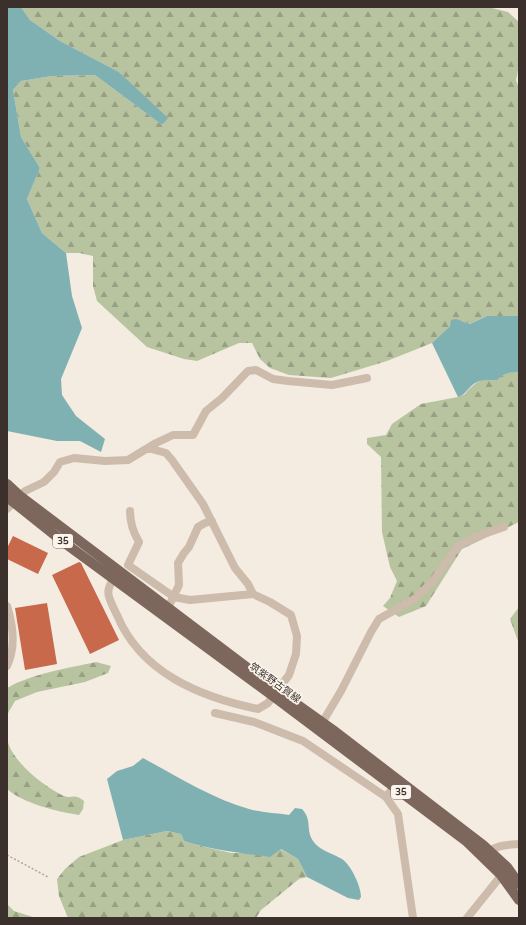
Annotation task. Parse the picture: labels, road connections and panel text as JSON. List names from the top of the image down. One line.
{"streets":{"main road":["35","筑紫野古賀線"]}}
